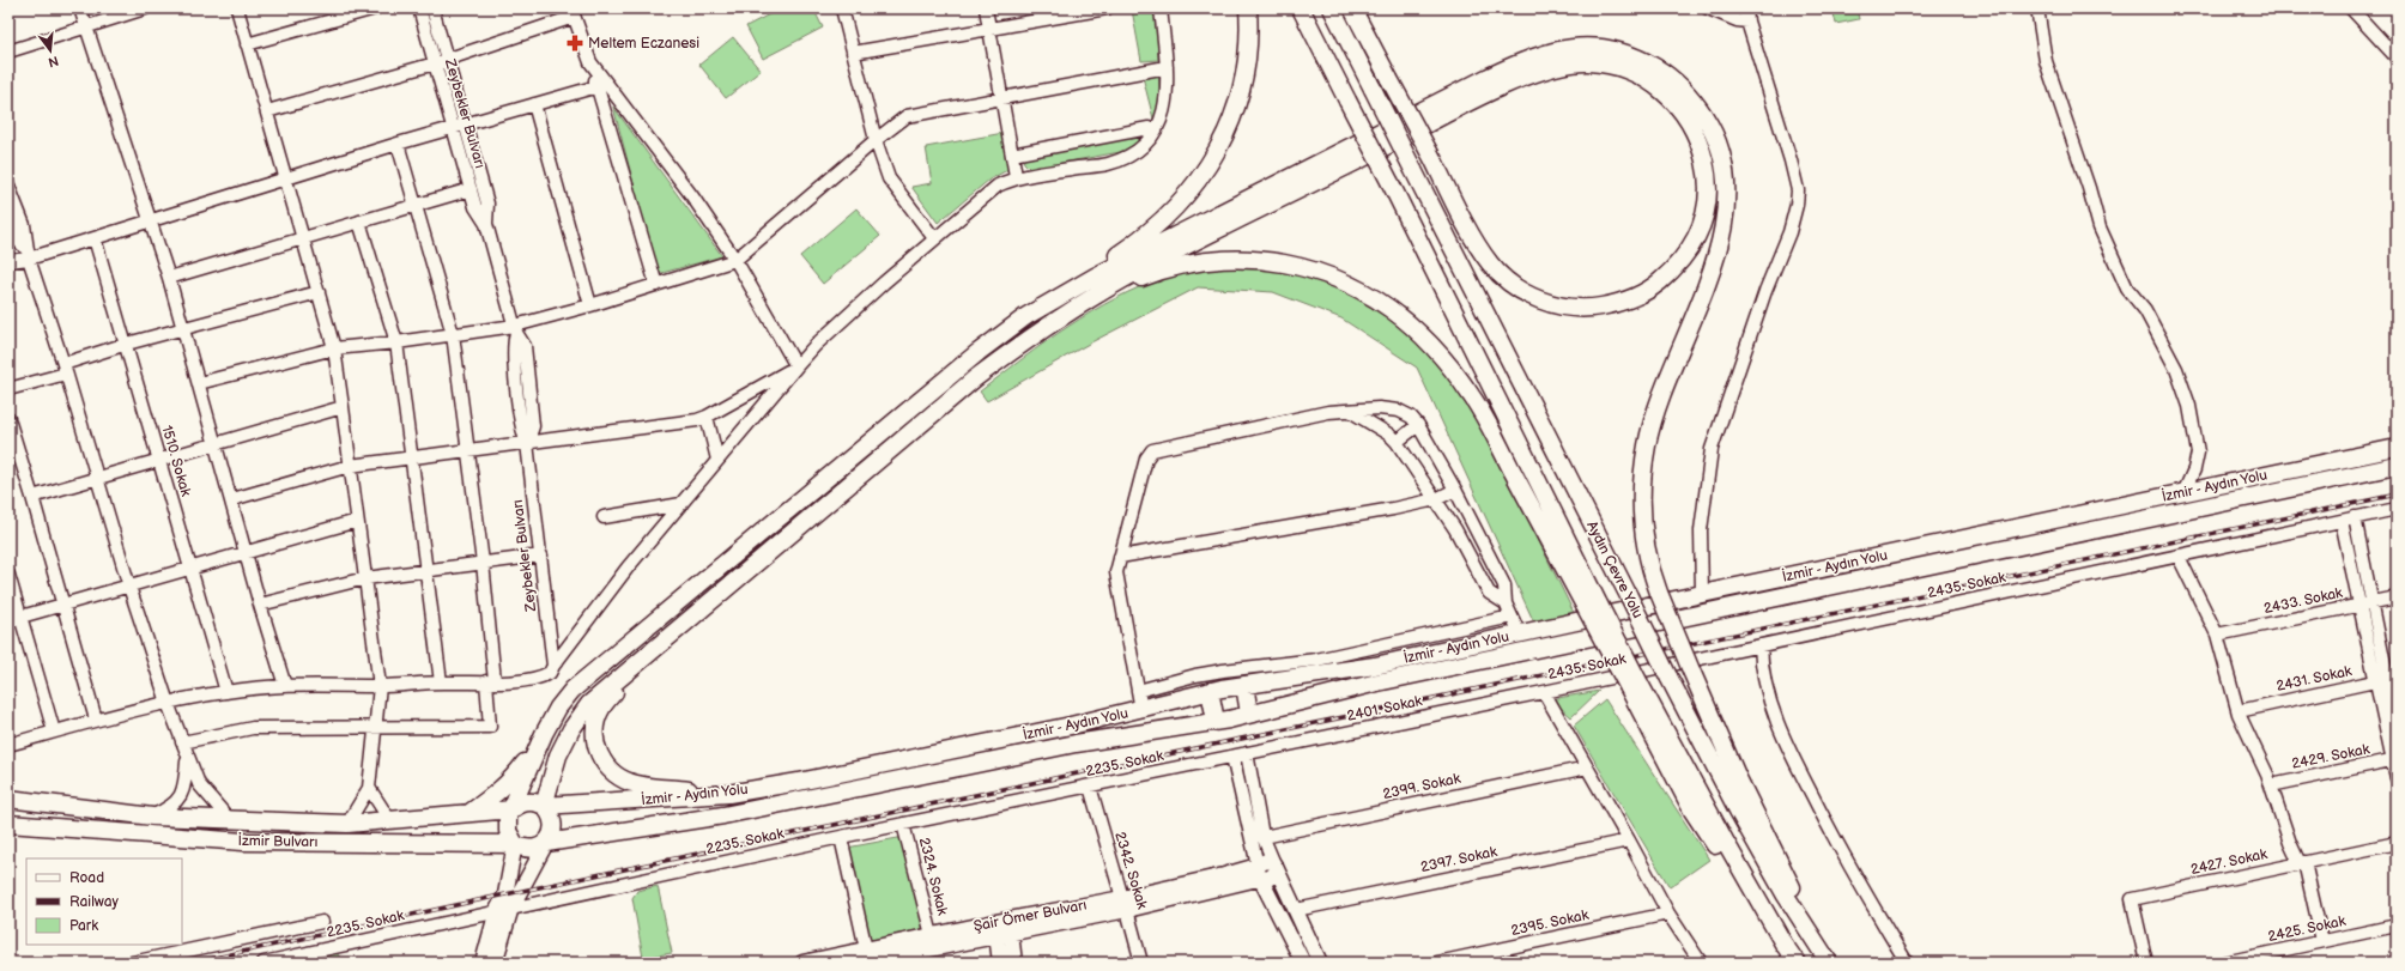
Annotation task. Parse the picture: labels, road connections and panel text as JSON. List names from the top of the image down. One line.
{"streets":{"highway":["İzmir - Aydın Yolu","Aydın Çevre Yolu","İzmir Bulvarı"],"main road":["Şair Ömer Bulvarı"],"street":["Zeybekler Bulvarı","1510. Sokak","2435. Sokak","2433. Sokak","2431. Sokak","2401. Sokak","2429. Sokak","2235. Sokak","2399. Sokak","2397. Sokak","2427. Sokak","2342. Sokak","2324. Sokak","2395. Sokak","2425. Sokak"]},"crossings":[["İzmir - Aydın Yolu","İzmir Bulvarı"],["2435. Sokak","2401. Sokak"],["2401. Sokak","2235. Sokak"],["2235. Sokak","2342. Sokak"],["2235. Sokak","2324. Sokak"],["2342. Sokak","Şair Ömer Bulvarı"],["2324. Sokak","Şair Ömer Bulvarı"]],"places":{"pharmacy":["Meltem Eczanesi"]},"legend":["Road","Railway","Park"],"north":"bottom"}
